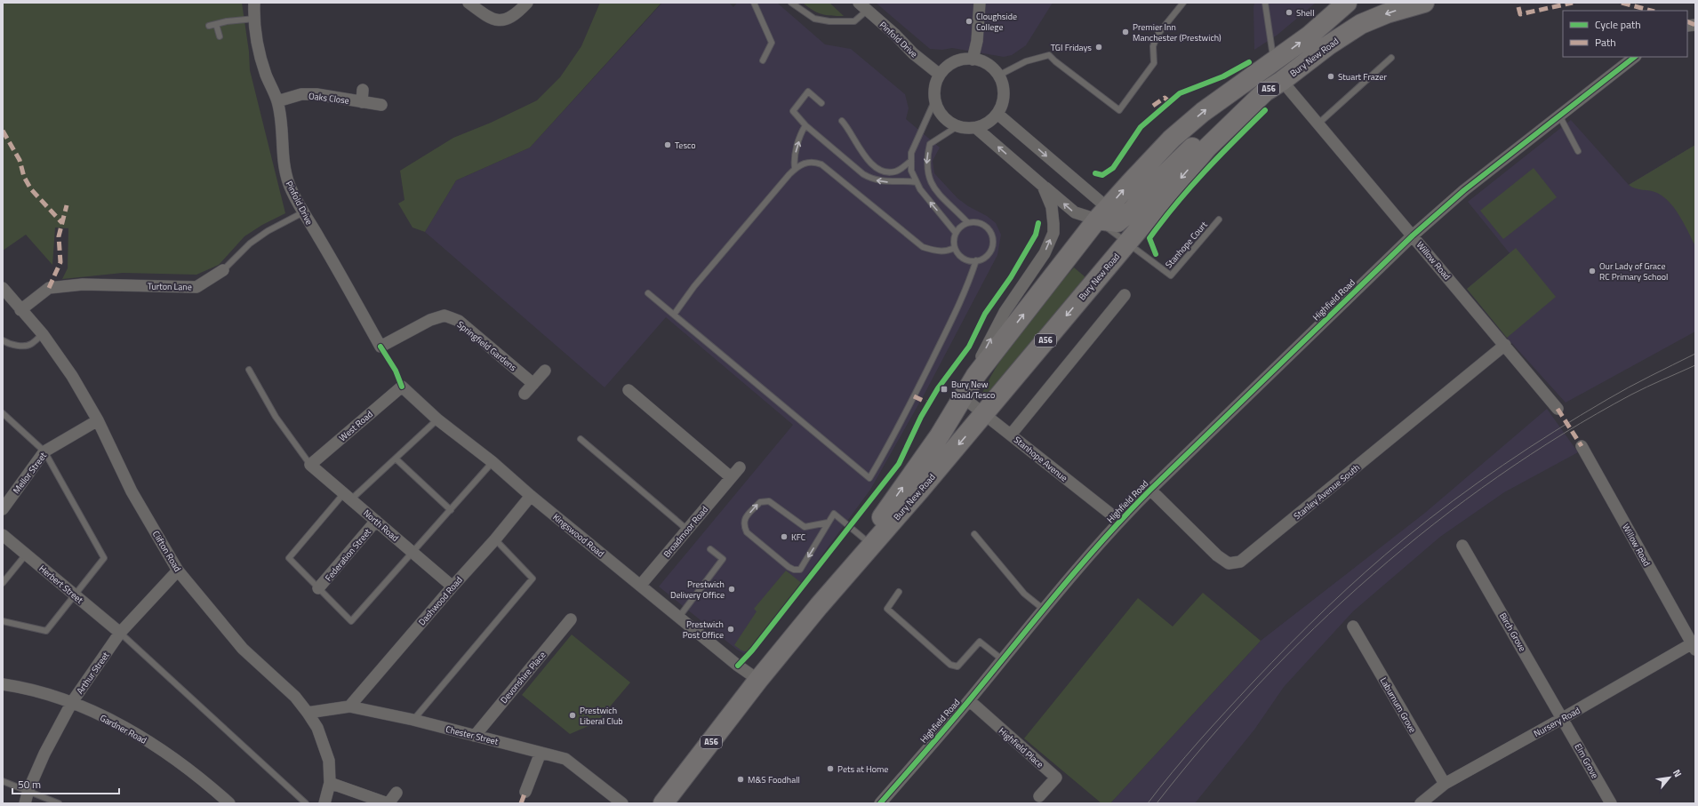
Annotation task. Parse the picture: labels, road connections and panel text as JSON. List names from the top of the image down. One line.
{"streets":{"highway":["Bury New Road","A56"],"street":["Pinfold Drive","Oaks Close","Willow Road","Turton Lane","Highfield Road","Springfield Gardens","West Road","Stanhope Avenue","Mellor Street","Stanley Avenue South","North Road","Broadmoor Road","Kingswood Road","Clifton Road","Federation Street","Herbert Street","Dashwood Road","Birch Grove","Arthur Street","Devonshire Place","Laburnum Grove","Nursery Road","Gardner Road","Chester Street","Highfield Place","Elm Grove"],"lane":["Stanhope Court"]},"crossings":[["Pinfold Drive","Oaks Close"],["Pinfold Drive","Turton Lane"],["Pinfold Drive","Springfield Gardens"],["Bury New Road","Stanhope Court"],["Bury New Road","Willow Road"],["Bury New Road","Stanhope Avenue"],["Bury New Road","Kingswood Road"],["Willow Road","Highfield Road"],["Willow Road","Stanley Avenue South"],["Willow Road","Nursery Road"],["Turton Lane","Clifton Road"],["Highfield Road","Stanhope Avenue"],["Highfield Road","Stanley Avenue South"],["Highfield Road","Highfield Place"],["West Road","North Road"],["West Road","Kingswood Road"],["Mellor Street","Clifton Road"],["North Road","Federation Street"],["North Road","Dashwood Road"],["Broadmoor Road","Kingswood Road"],["Kingswood Road","Dashwood Road"],["Clifton Road","Arthur Street"],["Clifton Road","Chester Street"],["Herbert Street","Arthur Street"],["Dashwood Road","Chester Street"],["Birch Grove","Nursery Road"],["Birch Grove","Elm Grove"],["Arthur Street","Gardner Road"],["Devonshire Place","Chester Street"],["Laburnum Grove","Nursery Road"],["Nursery Road","Elm Grove"]],"places":{"other":["Shell","Cloughside College","Premier Inn Manchester (Prestwich)","TGI Fridays","Stuart Frazer","Tesco","Our Lady of Grace RC Primary School","KFC","Prestwich Delivery Office","Prestwich Post Office","Prestwich Liberal Club","Pets at Home","M&S Foodhall"],"transit":["Bury New Road/Tesco"]},"legend":["Cycle path","Path"],"scale_bar":"50 m","north":"top right"}
